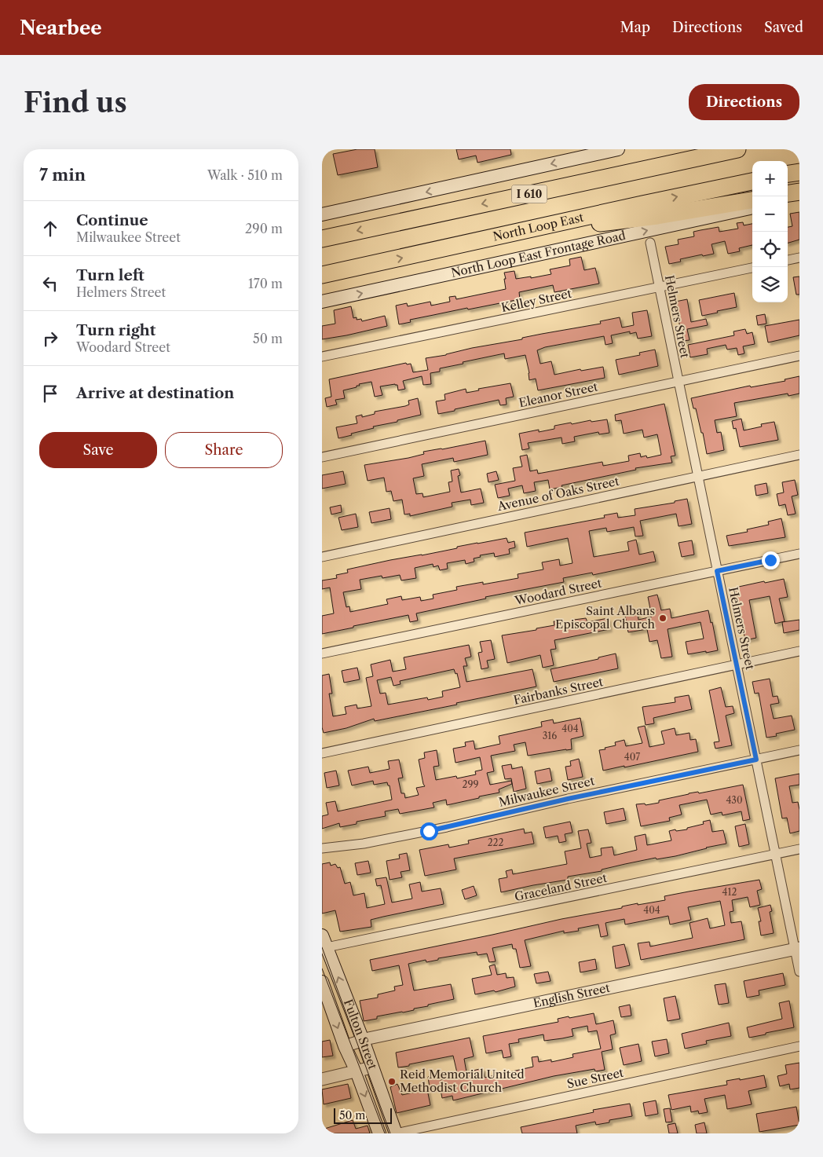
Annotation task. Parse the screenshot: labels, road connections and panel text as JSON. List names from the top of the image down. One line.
{"streets":{"highway":["I 610","North Loop East"],"main road":["North Loop East Frontage Road","Fulton Street"],"street":["Kelley Street","Helmers Street","Eleanor Street","Avenue of Oaks Street","Woodard Street","Fairbanks Street","Milwaukee Street","Graceland Street","English Street","Sue Street"]},"crossings":[["Kelley Street","Helmers Street"],["Helmers Street","Eleanor Street"],["Helmers Street","Avenue of Oaks Street"],["Helmers Street","Woodard Street"],["Helmers Street","Fairbanks Street"],["Helmers Street","Milwaukee Street"],["Helmers Street","Graceland Street"],["Helmers Street","English Street"],["Graceland Street","Fulton Street"],["English Street","Fulton Street"],["Fulton Street","Sue Street"]],"places":["Saint Albans Episcopal Church","Reid Memorial United Methodist Church"],"house_numbers":["404","316","407","299","430","222","412","404"],"scale_bar":"50 m","page":{"header":"Nearbee","nav":["Map","Directions","Saved"],"buttons":["Directions",["Save","Share"]],"title":"Find us","heading":["7 min","Walk · 510 m"],"map_buttons":["+","−"],"list":[["Continue","Milwaukee Street","290 m"],["Turn left","Helmers Street","170 m"],["Turn right","Woodard Street","50 m"],"Arrive at destination"],"scale":"50 m"}}
